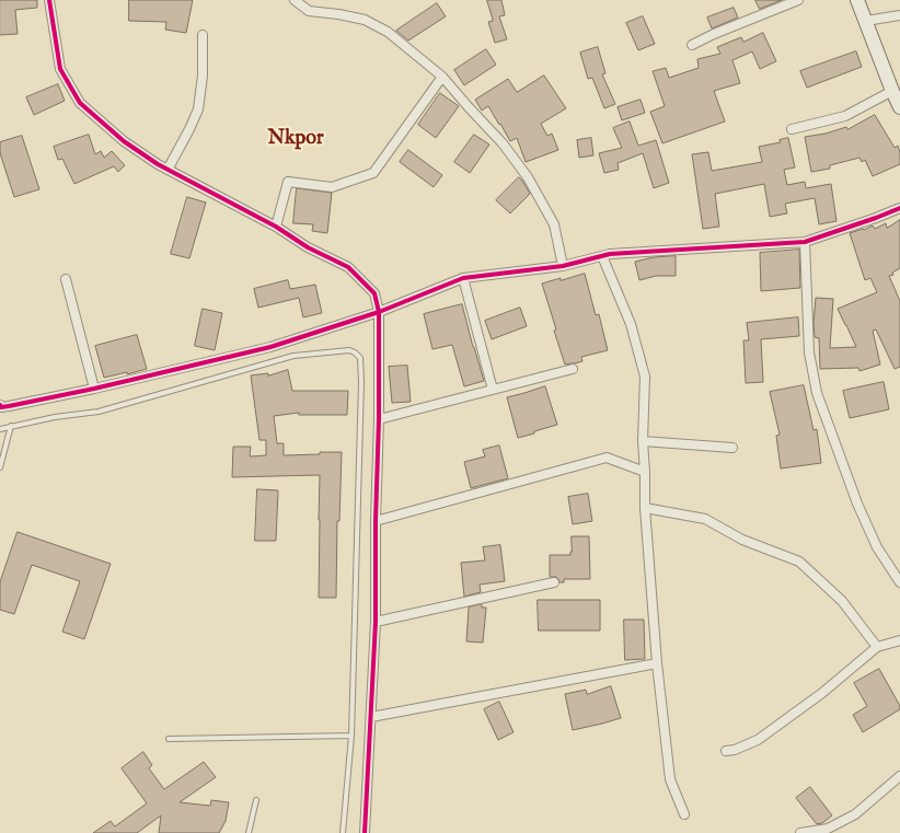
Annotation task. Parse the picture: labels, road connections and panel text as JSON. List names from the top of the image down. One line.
{"districts":["Nkpor"]}
